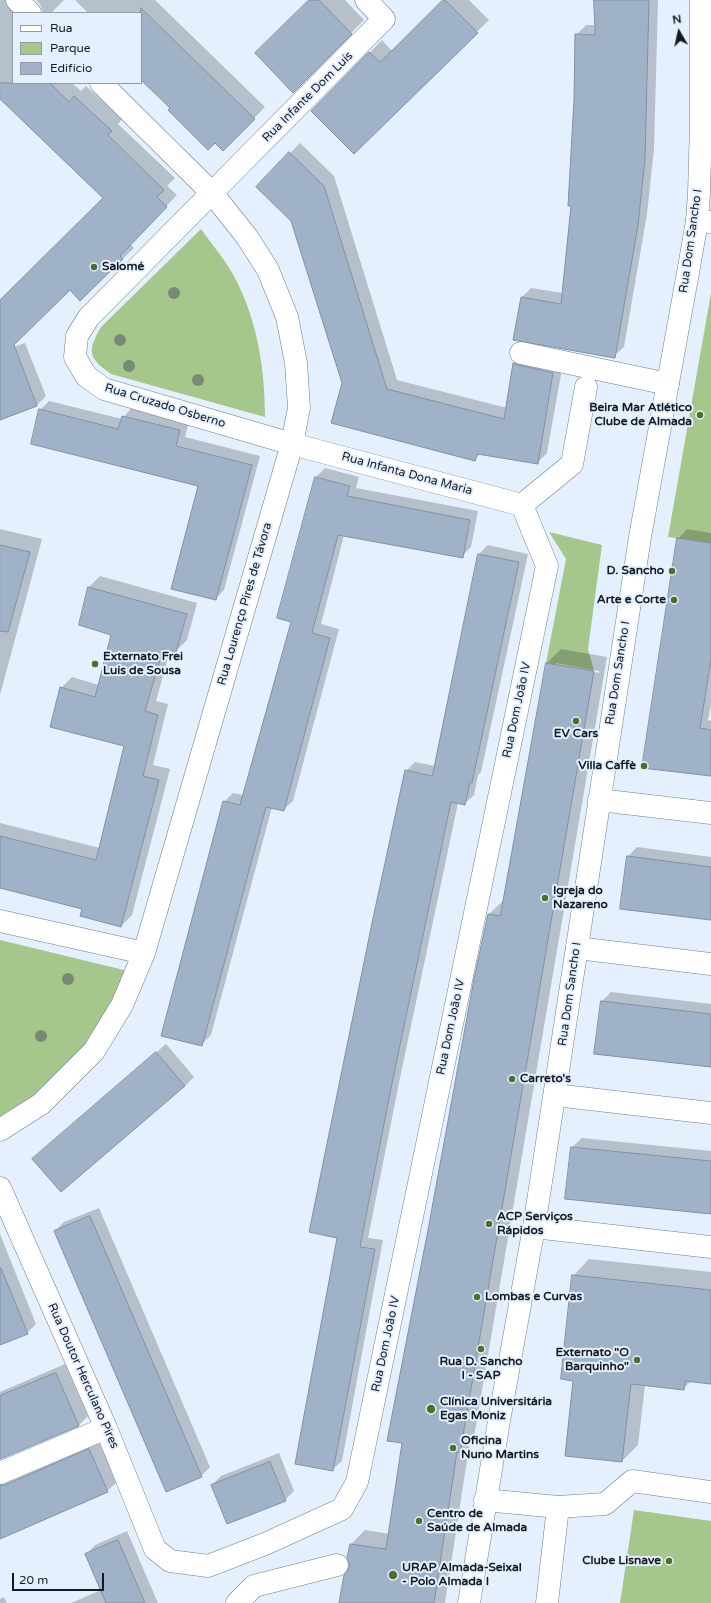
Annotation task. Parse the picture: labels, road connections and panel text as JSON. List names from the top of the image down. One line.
{"streets":{"street":["Rua Infante Dom Luís","Rua Dom Sancho I","Rua Cruzado Osberno","Rua Infanta Dona Maria","Rua Lourenço Pires de Távora","Rua Dom João IV","Rua Doutor Herculano Pires"]},"crossings":[["Rua Infante Dom Luís","Rua Cruzado Osberno"],["Rua Infante Dom Luís","Rua Lourenço Pires de Távora"],["Rua Cruzado Osberno","Rua Infanta Dona Maria"],["Rua Cruzado Osberno","Rua Lourenço Pires de Távora"],["Rua Infanta Dona Maria","Rua Lourenço Pires de Távora"],["Rua Infanta Dona Maria","Rua Dom João IV"],["Rua Dom João IV","Rua Doutor Herculano Pires"]],"places":["Salomé","Beira Mar Atlético Clube de Almada","D. Sancho","Arte e Corte","Externato Frei Luís de Sousa","EV Cars","Villa Caffè","Igreja do Nazareno","Carreto's","ACP Serviços Rápidos","Lombas e Curvas","Rua D. Sancho I - SAP","Externato \"O Barquinho\"","Clínica Universitária Egas Moniz","Oficina Nuno Martins","Centro de Saúde de Almada","Clube Lisnave","URAP Almada-Seixal - Polo Almada I"],"legend":["Rua","Parque","Edifício"],"scale_bar":"20 m","north":"top"}
